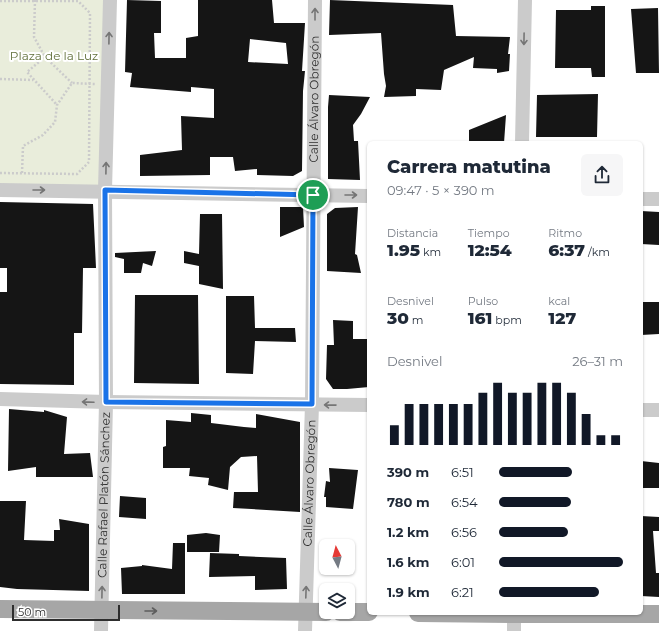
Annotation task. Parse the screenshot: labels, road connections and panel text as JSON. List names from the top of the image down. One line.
{"streets":{"street":["Calle Álvaro Obregón","Calle Rafael Platón Sánchez"]},"one_way":["Calle Álvaro Obregón","Calle Rafael Platón Sánchez"],"parks":["Plaza de la Luz"],"scale_bar":"50 m","north":"top","page":{"heading":["Carrera matutina","09:47 · 5 × 390 m"],"stats":[["Distancia","1.95 km"],["Tiempo","12:54"],["Ritmo","6:37 /km"],["Desnivel","30 m"],["Pulso","161 bpm"],["kcal","127"]],"chart":["Desnivel","26–31 m"],"list":[{"name":"390 m","note":"6:51"},{"name":"780 m","note":"6:54"},{"name":"1.2 km","note":"6:56"},{"name":"1.6 km","note":"6:01"},{"name":"1.9 km","note":"6:21"}],"scale":"50 m"}}
